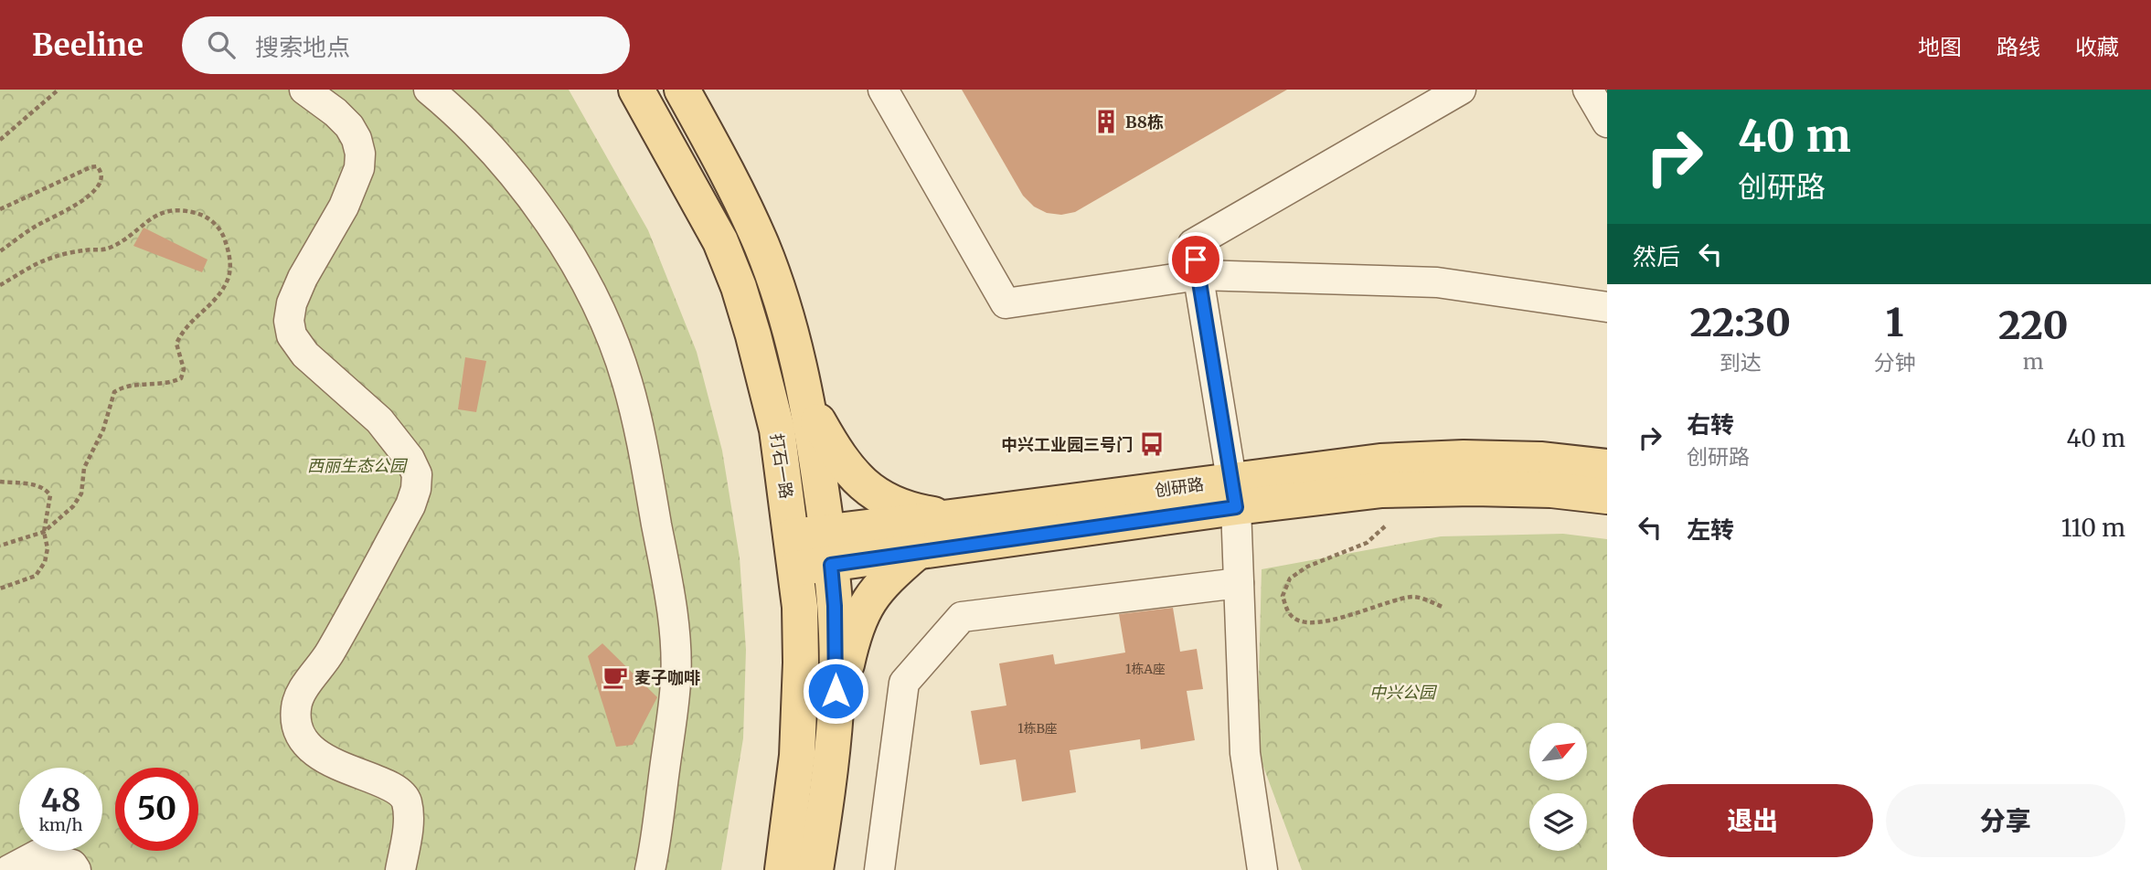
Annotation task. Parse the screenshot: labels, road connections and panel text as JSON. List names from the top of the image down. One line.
{"streets":{"main road":["打石一路","创研路"]},"crossings":[["打石一路","创研路"]],"parks":["西丽生态公园","中兴公园"],"places":{"building":["B8栋"],"bus stop":["中兴工业园三号门"],"cafe":["麦子咖啡"]},"house_numbers":["1栋A座","1栋B座"],"north":"top right","page":{"header":"Beeline","search":"搜索地点","nav":["地图","路线","收藏"],"turn":["40 m","创研路"],"then":"然后","eta":["22:30","到达","1","分钟","220","m"],"list":[{"name":"右转","note":"创研路","value":"40 m"},{"name":"左转","value":"110 m"}],"speed":"48 km/h","limit":"50","buttons":["退出","分享"]}}
